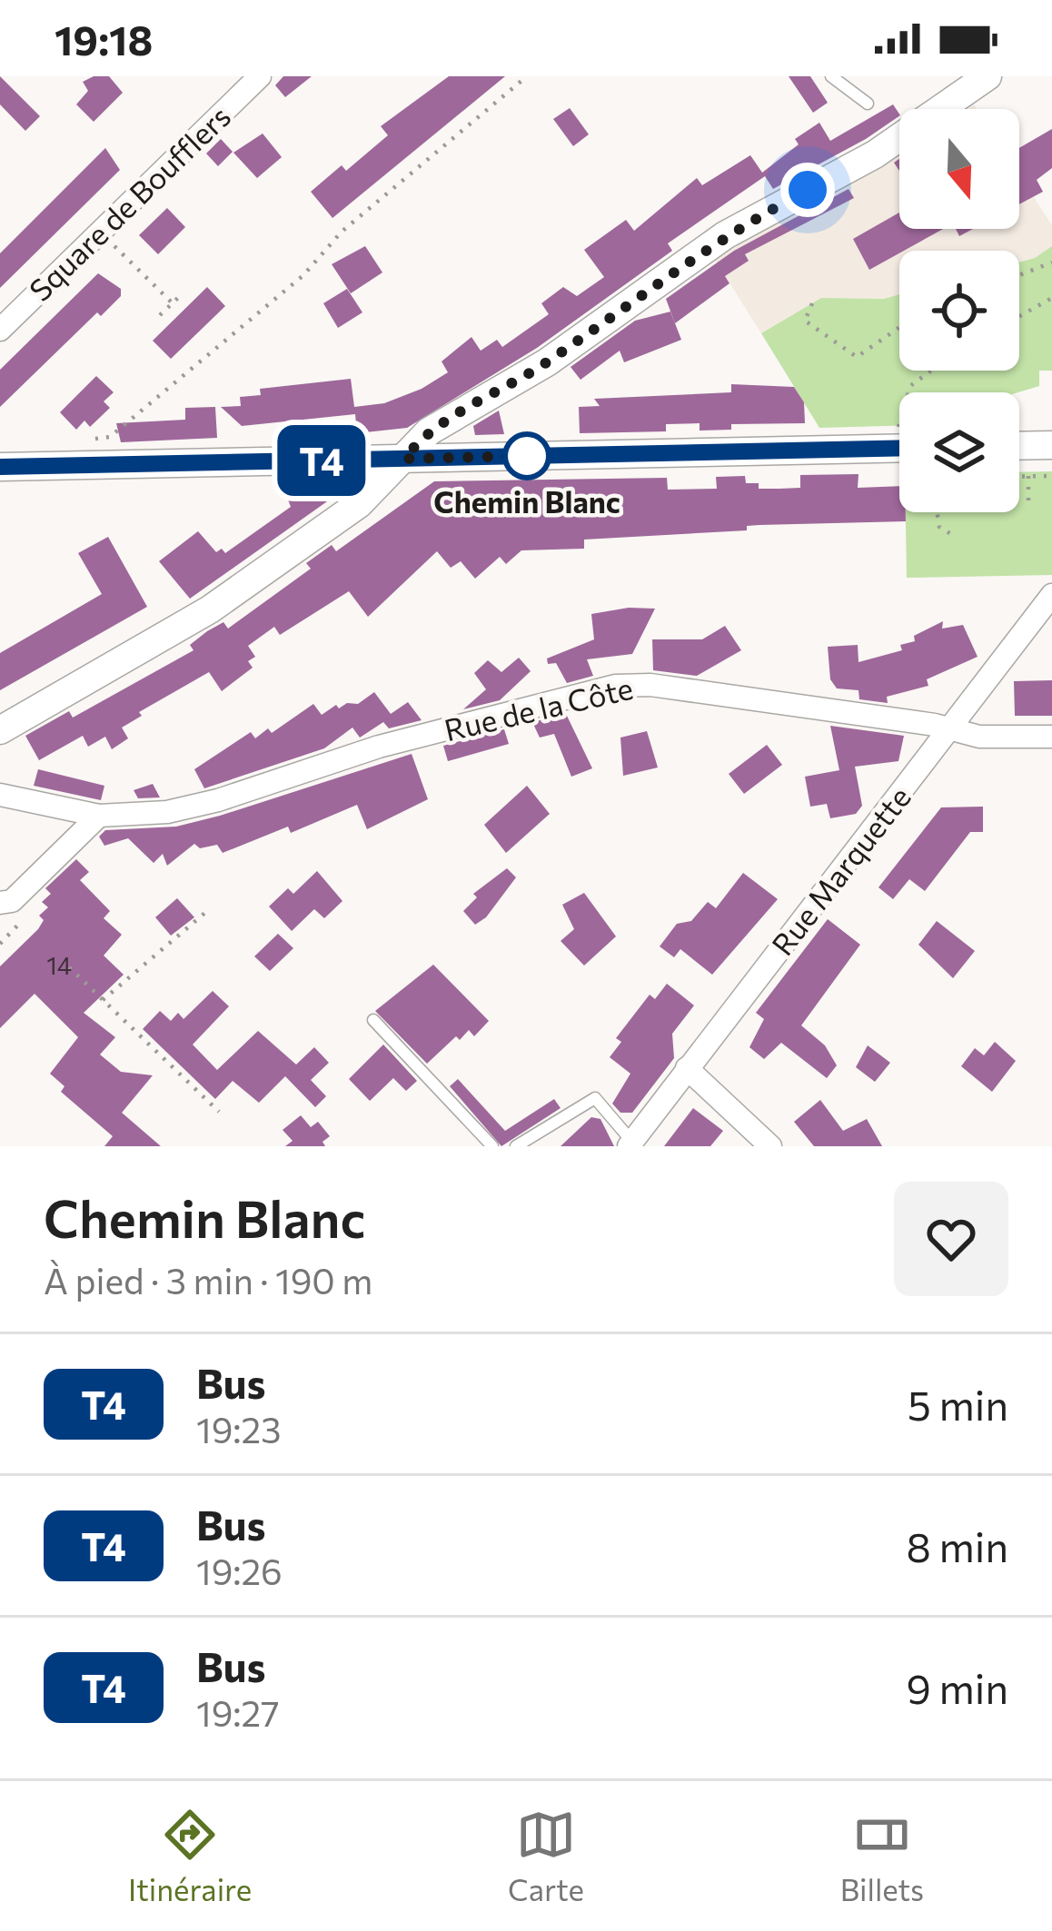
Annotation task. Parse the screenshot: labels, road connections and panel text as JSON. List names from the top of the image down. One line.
{"streets":{"street":["Square de Boufflers","Rue de la Côte","Rue Marquette"]},"crossings":[["Rue de la Côte","Rue Marquette"]],"places":["Chemin Blanc"],"lines":["bus line T4"],"house_numbers":["14"],"north":"bottom","page":{"status":"19:18","on_map":"T4","heading":["Chemin Blanc","À pied · 3 min · 190 m"],"list":[{"mark":"T4","name":"Bus","note":"19:23","value":"5 min"},{"mark":"T4","name":"Bus","note":"19:26","value":"8 min"},{"mark":"T4","name":"Bus","note":"19:27","value":"9 min"}],"tabs":["Itinéraire","Carte","Billets"]}}
